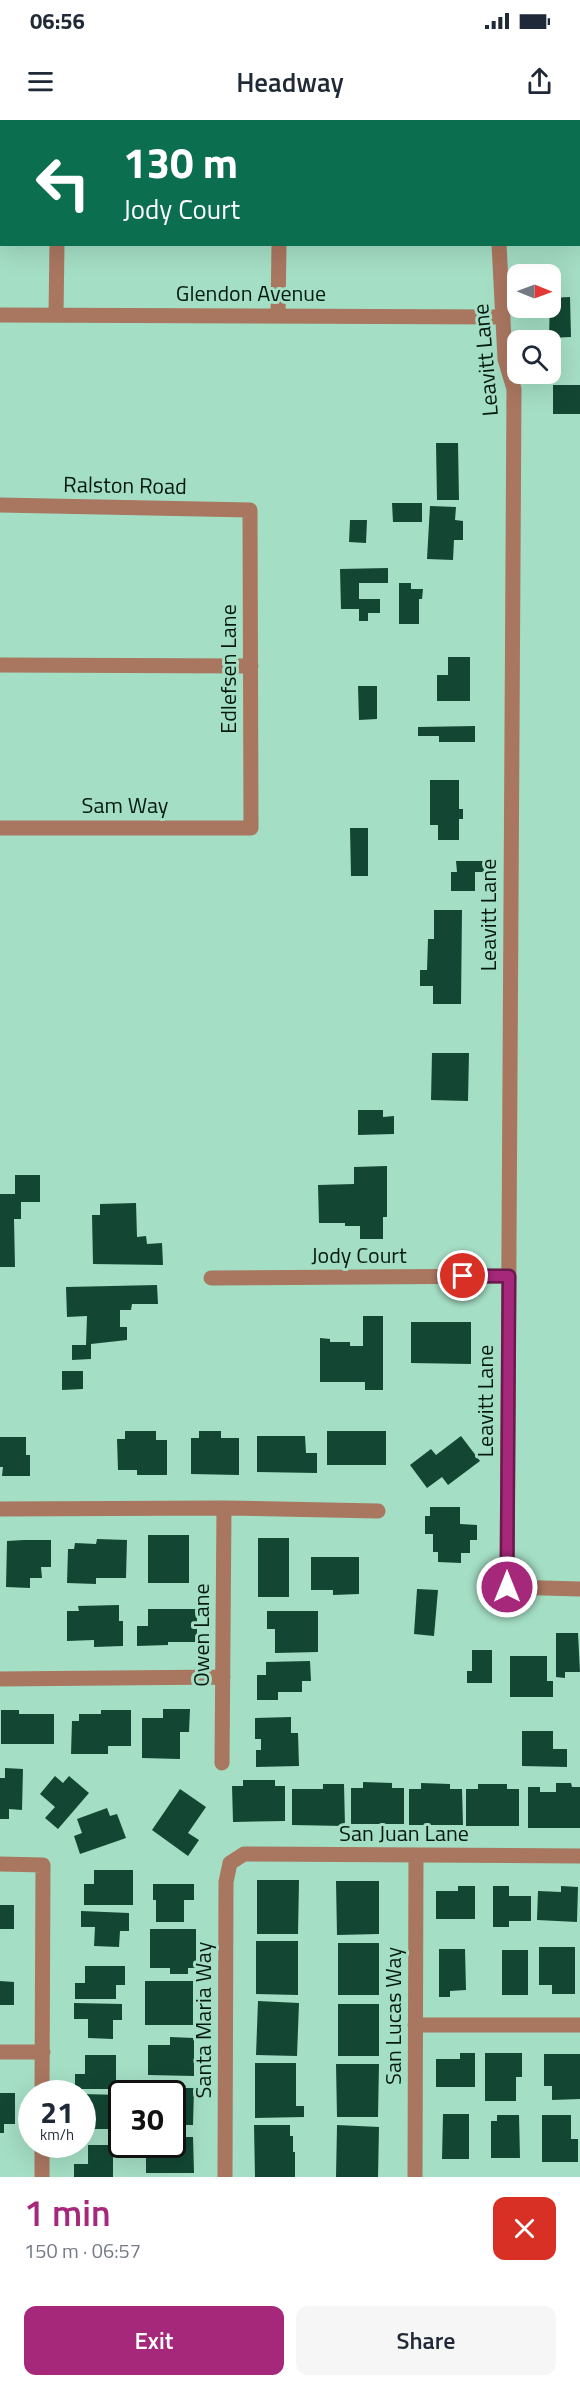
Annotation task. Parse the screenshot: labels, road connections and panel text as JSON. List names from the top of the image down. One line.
{"streets":{"street":["Glendon Avenue","Leavitt Lane","Ralston Road","Edlefsen Lane","Sam Way","Jody Court","Owen Lane","San Juan Lane","San Lucas Way","Santa Maria Way"]},"crossings":[["Glendon Avenue","Leavitt Lane"],["Leavitt Lane","Jody Court"],["Ralston Road","Edlefsen Lane"],["Edlefsen Lane","Sam Way"],["San Juan Lane","San Lucas Way"],["San Juan Lane","Santa Maria Way"]],"north":"right","page":{"status":"06:56","header":"Headway","turn":["130 m","Jody Court"],"speed":"21 km/h","limit":"30","heading":["1 min","150 m · 06:57"],"buttons":["Exit","Share"]}}
